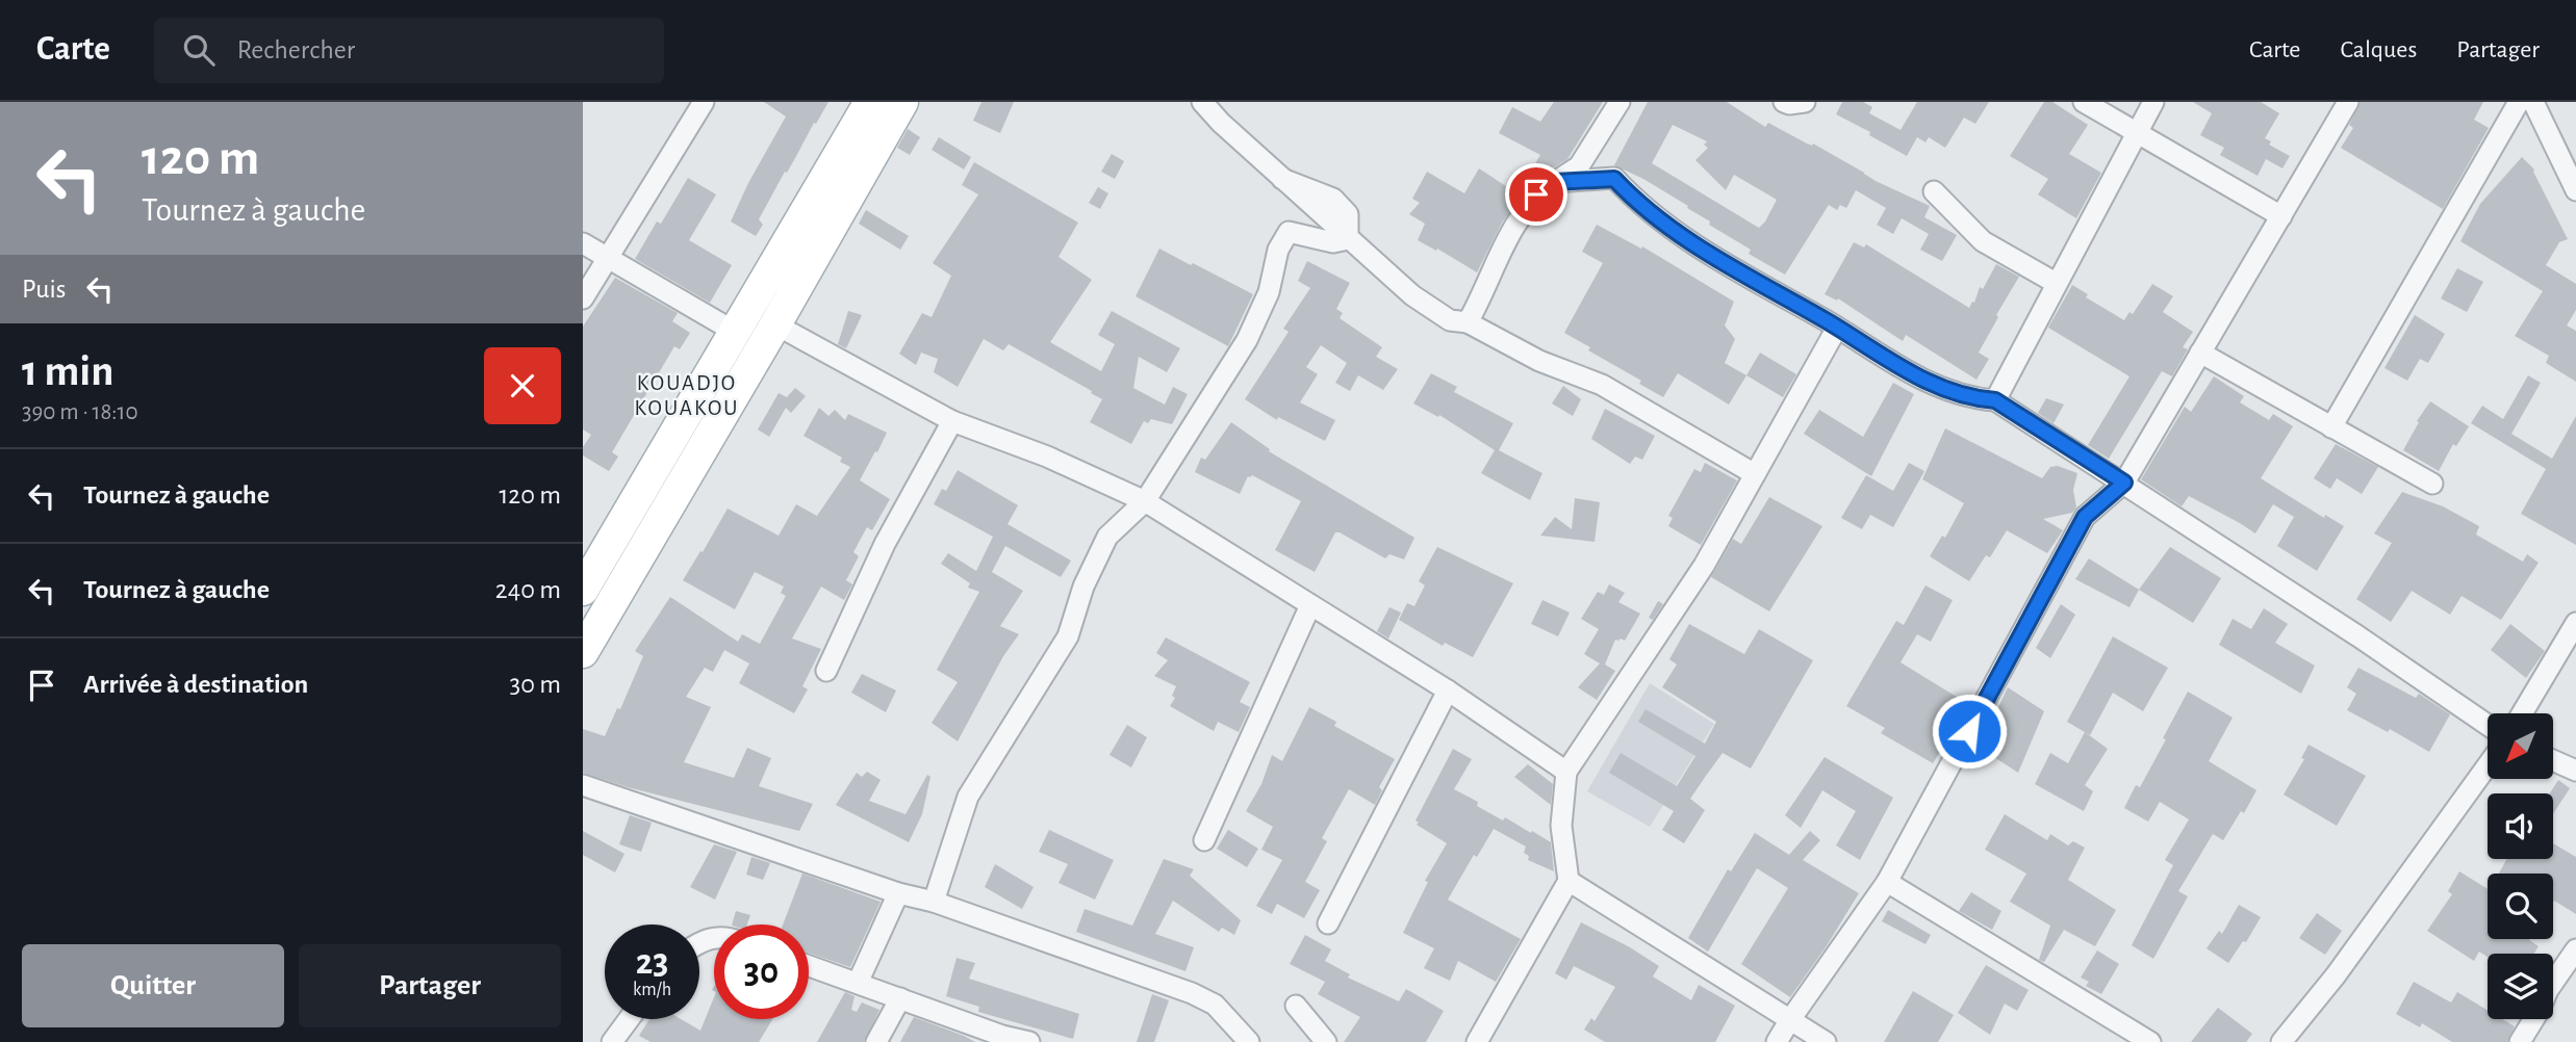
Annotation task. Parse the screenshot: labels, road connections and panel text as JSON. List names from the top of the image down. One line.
{"districts":["KOUADJO KOUAKOU"],"north":"bottom left","page":{"header":"Carte","search":"Rechercher","nav":["Carte","Calques","Partager"],"turn":["120 m","Tournez à gauche"],"then":"Puis","heading":["1 min","390 m · 18:10"],"list":[{"name":"Tournez à gauche","value":"120 m"},{"name":"Tournez à gauche","value":"240 m"},{"name":"Arrivée à destination","value":"30 m"}],"speed":"23 km/h","limit":"30","buttons":["Quitter","Partager"]}}
